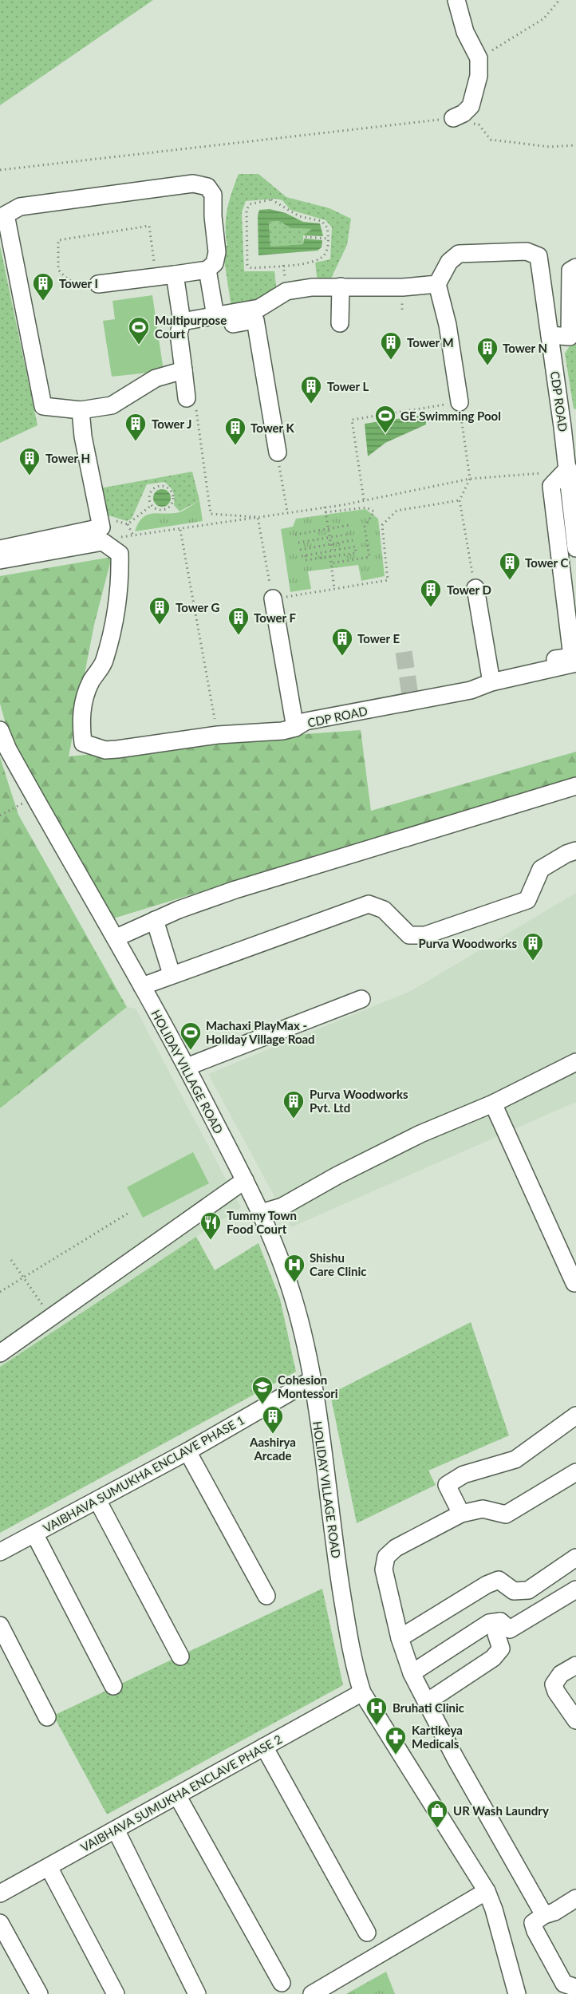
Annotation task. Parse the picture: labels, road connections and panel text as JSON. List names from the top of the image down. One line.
{"streets":{"street":["CDP ROAD","HOLIDAY VILLAGE ROAD","VAIBHAVA SUMUKHA ENCLAVE PHASE 1","VAIBHAVA SUMUKHA ENCLAVE PHASE 2"]},"crossings":[["HOLIDAY VILLAGE ROAD","VAIBHAVA SUMUKHA ENCLAVE PHASE 1"],["HOLIDAY VILLAGE ROAD","VAIBHAVA SUMUKHA ENCLAVE PHASE 2"]],"places":{"building":["Tower I","Tower M","Tower N","Tower L","Tower J","Tower K","Tower H","Tower C","Tower D","Tower G","Tower F","Tower E","Purva Woodworks","Purva Woodworks Pvt. Ltd","Aashirya Arcade"],"sports":["Multipurpose Court","GE Swimming Pool","Machaxi PlayMax - Holiday Village Road"],"restaurant":["Tummy Town Food Court"],"hospital":["Shishu Care Clinic","Bruhati Clinic"],"school or university":["Cohesion Montessori"],"pharmacy":["Kartikeya Medicals"],"shop":["UR Wash Laundry"]}}
